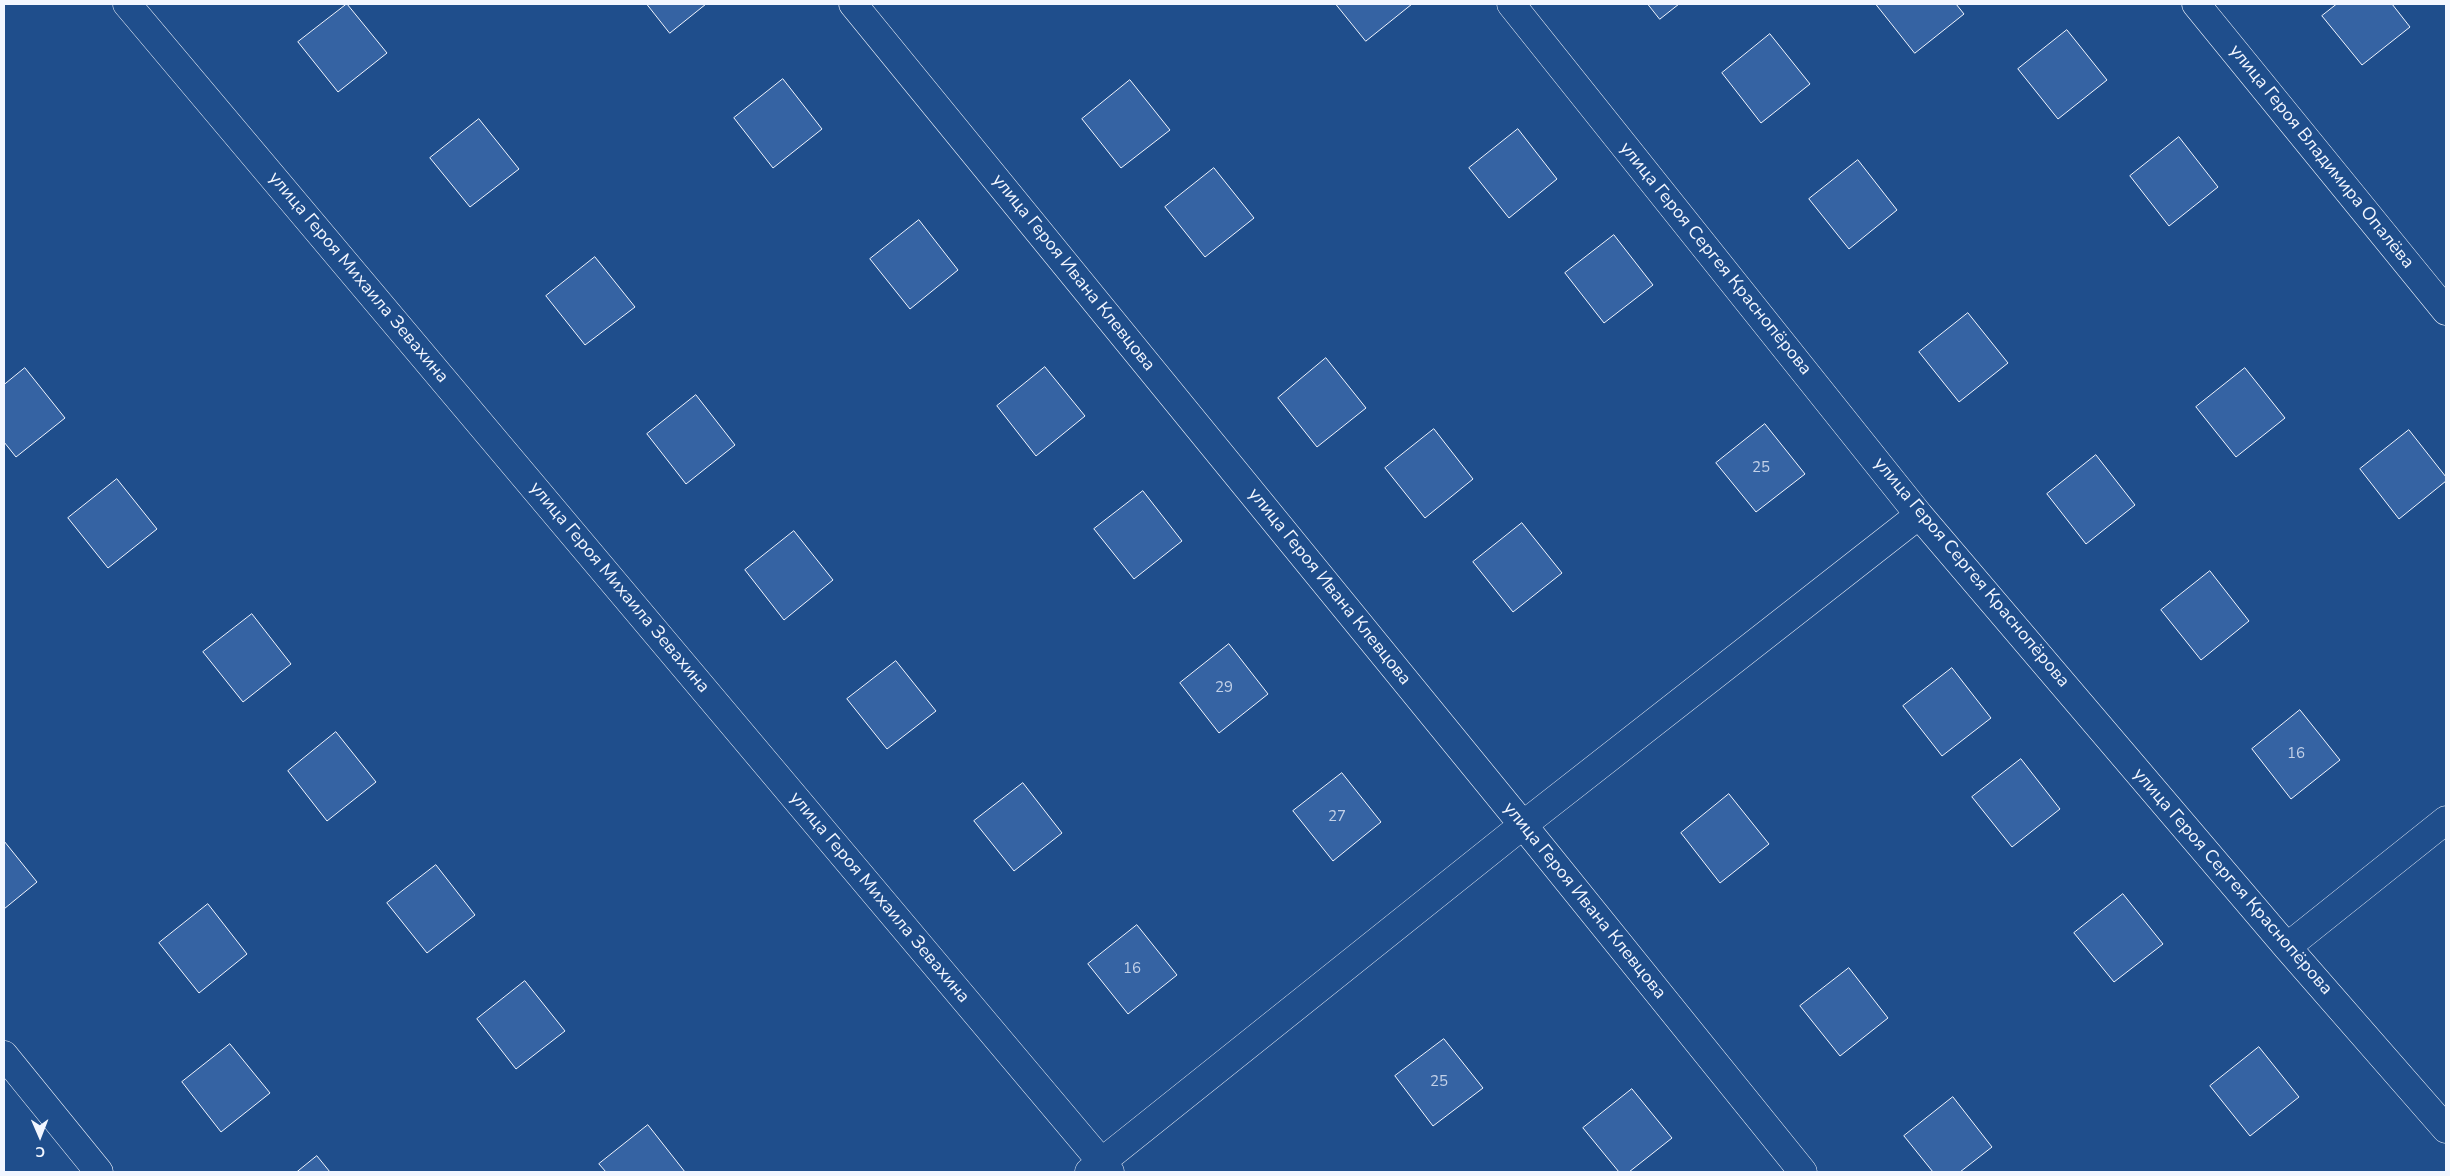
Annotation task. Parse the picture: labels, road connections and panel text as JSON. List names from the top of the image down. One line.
{"streets":{"street":["улица Героя Владимира Опалёва","улица Героя Сергея Краснопёрова","улица Героя Ивана Клевцова","улица Героя Михаила Зевахина"]},"house_numbers":["25","29","16","27","16","25"],"north":"bottom"}
